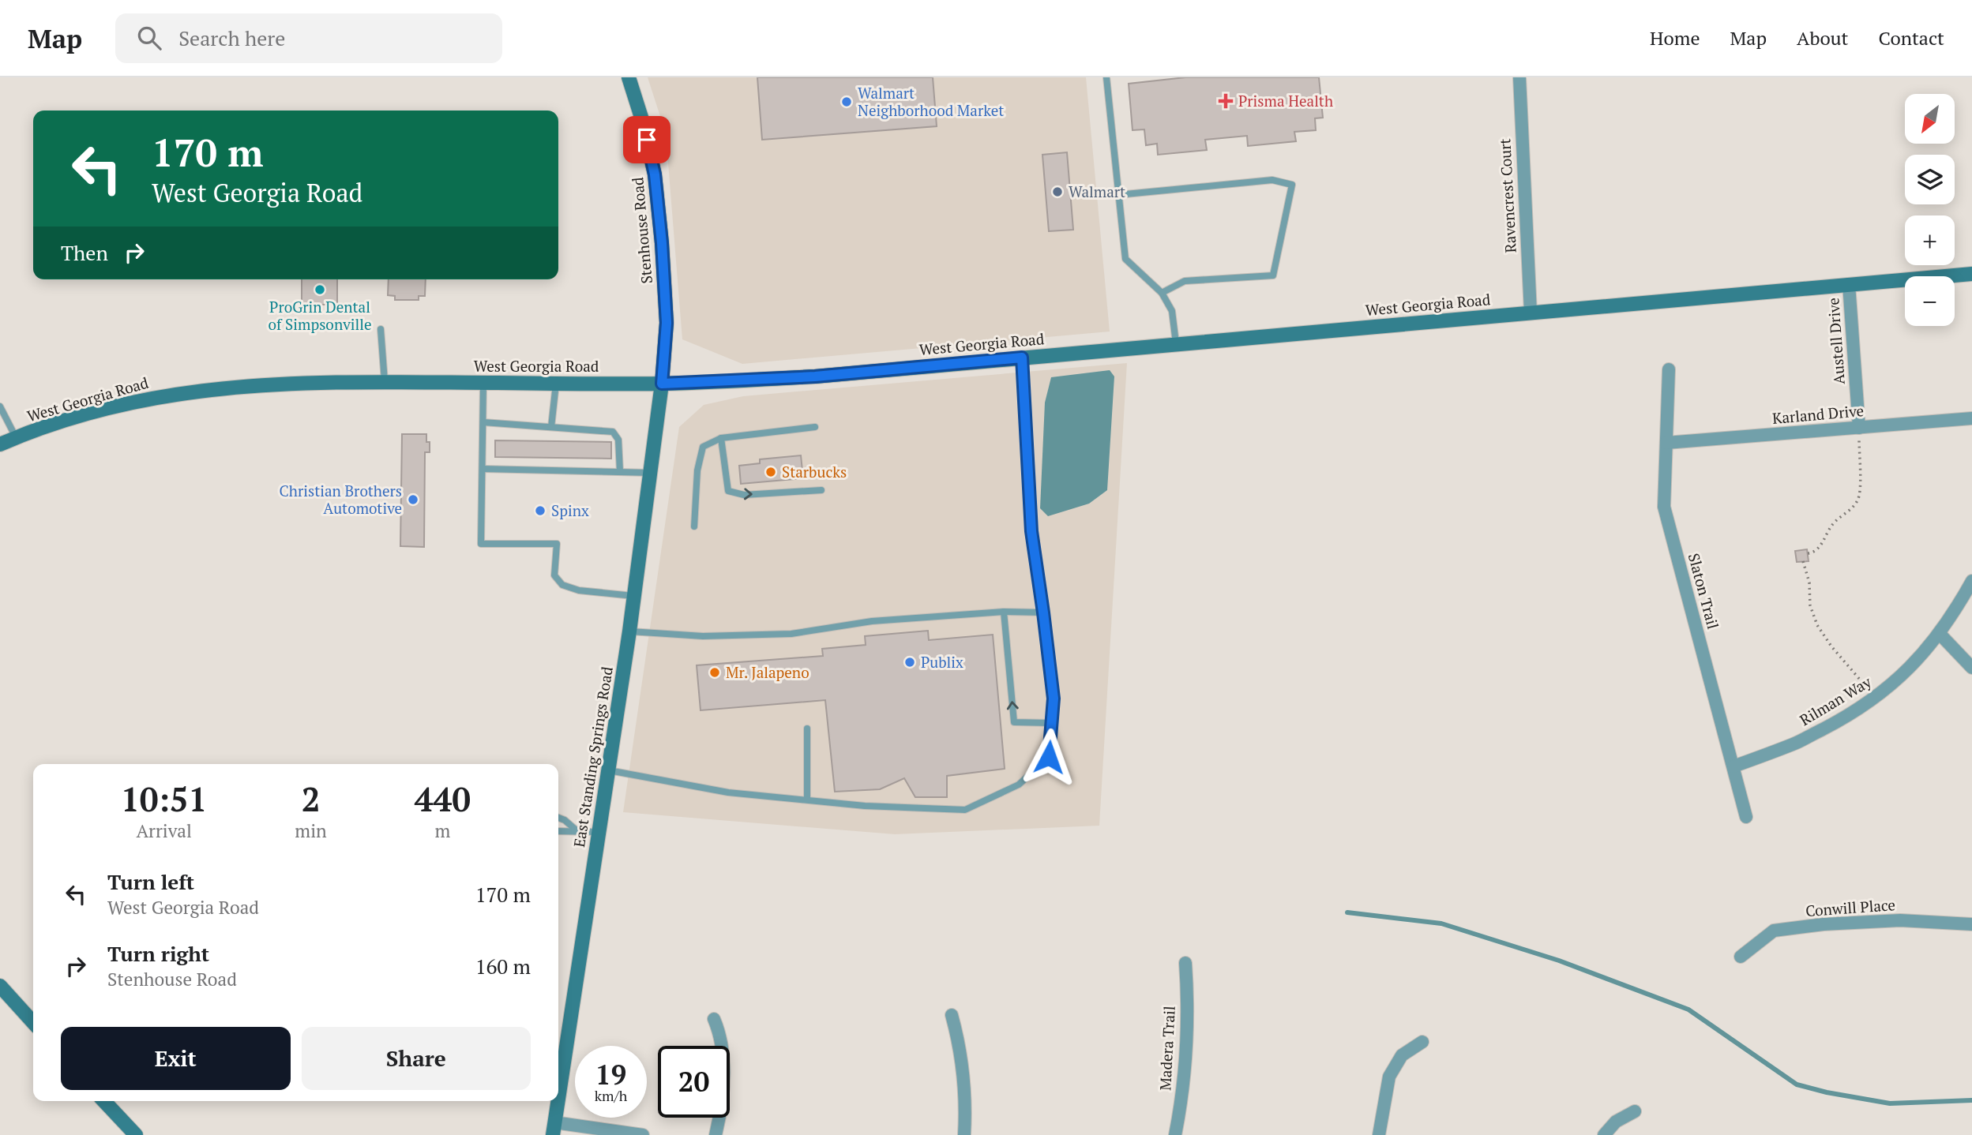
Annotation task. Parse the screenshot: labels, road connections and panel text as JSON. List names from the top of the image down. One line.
{"streets":{"main road":["Stenhouse Road","West Georgia Road","East Standing Springs Road"],"street":["Ravencrest Court","Austell Drive","Karland Drive","Slaton Trail","Rilman Way","Conwill Place","Madera Trail"]},"crossings":[["Ravencrest Court","West Georgia Road"],["Stenhouse Road","West Georgia Road"],["Stenhouse Road","East Standing Springs Road"],["West Georgia Road","Austell Drive"],["West Georgia Road","East Standing Springs Road"],["Austell Drive","Karland Drive"],["Karland Drive","Slaton Trail"],["Slaton Trail","Rilman Way"]],"places":{"health":["Prisma Health"],"other":["Walmart Neighborhood Market","Walmart","ProGrin Dental of Simpsonville","Starbucks","Christian Brothers Automotive","Spinx","Publix","Mr. Jalapeno"]},"north":"bottom left","page":{"header":"Map","search":"Search here","nav":["Home","Map","About","Contact"],"map_buttons":["+","−"],"turn":["170 m","West Georgia Road"],"then":"Then","eta":["10:51","Arrival","2","min","440","m"],"list":[{"name":"Turn left","note":"West Georgia Road","value":"170 m"},{"name":"Turn right","note":"Stenhouse Road","value":"160 m"}],"buttons":["Exit","Share"],"speed":"19 km/h","limit":"20"}}
